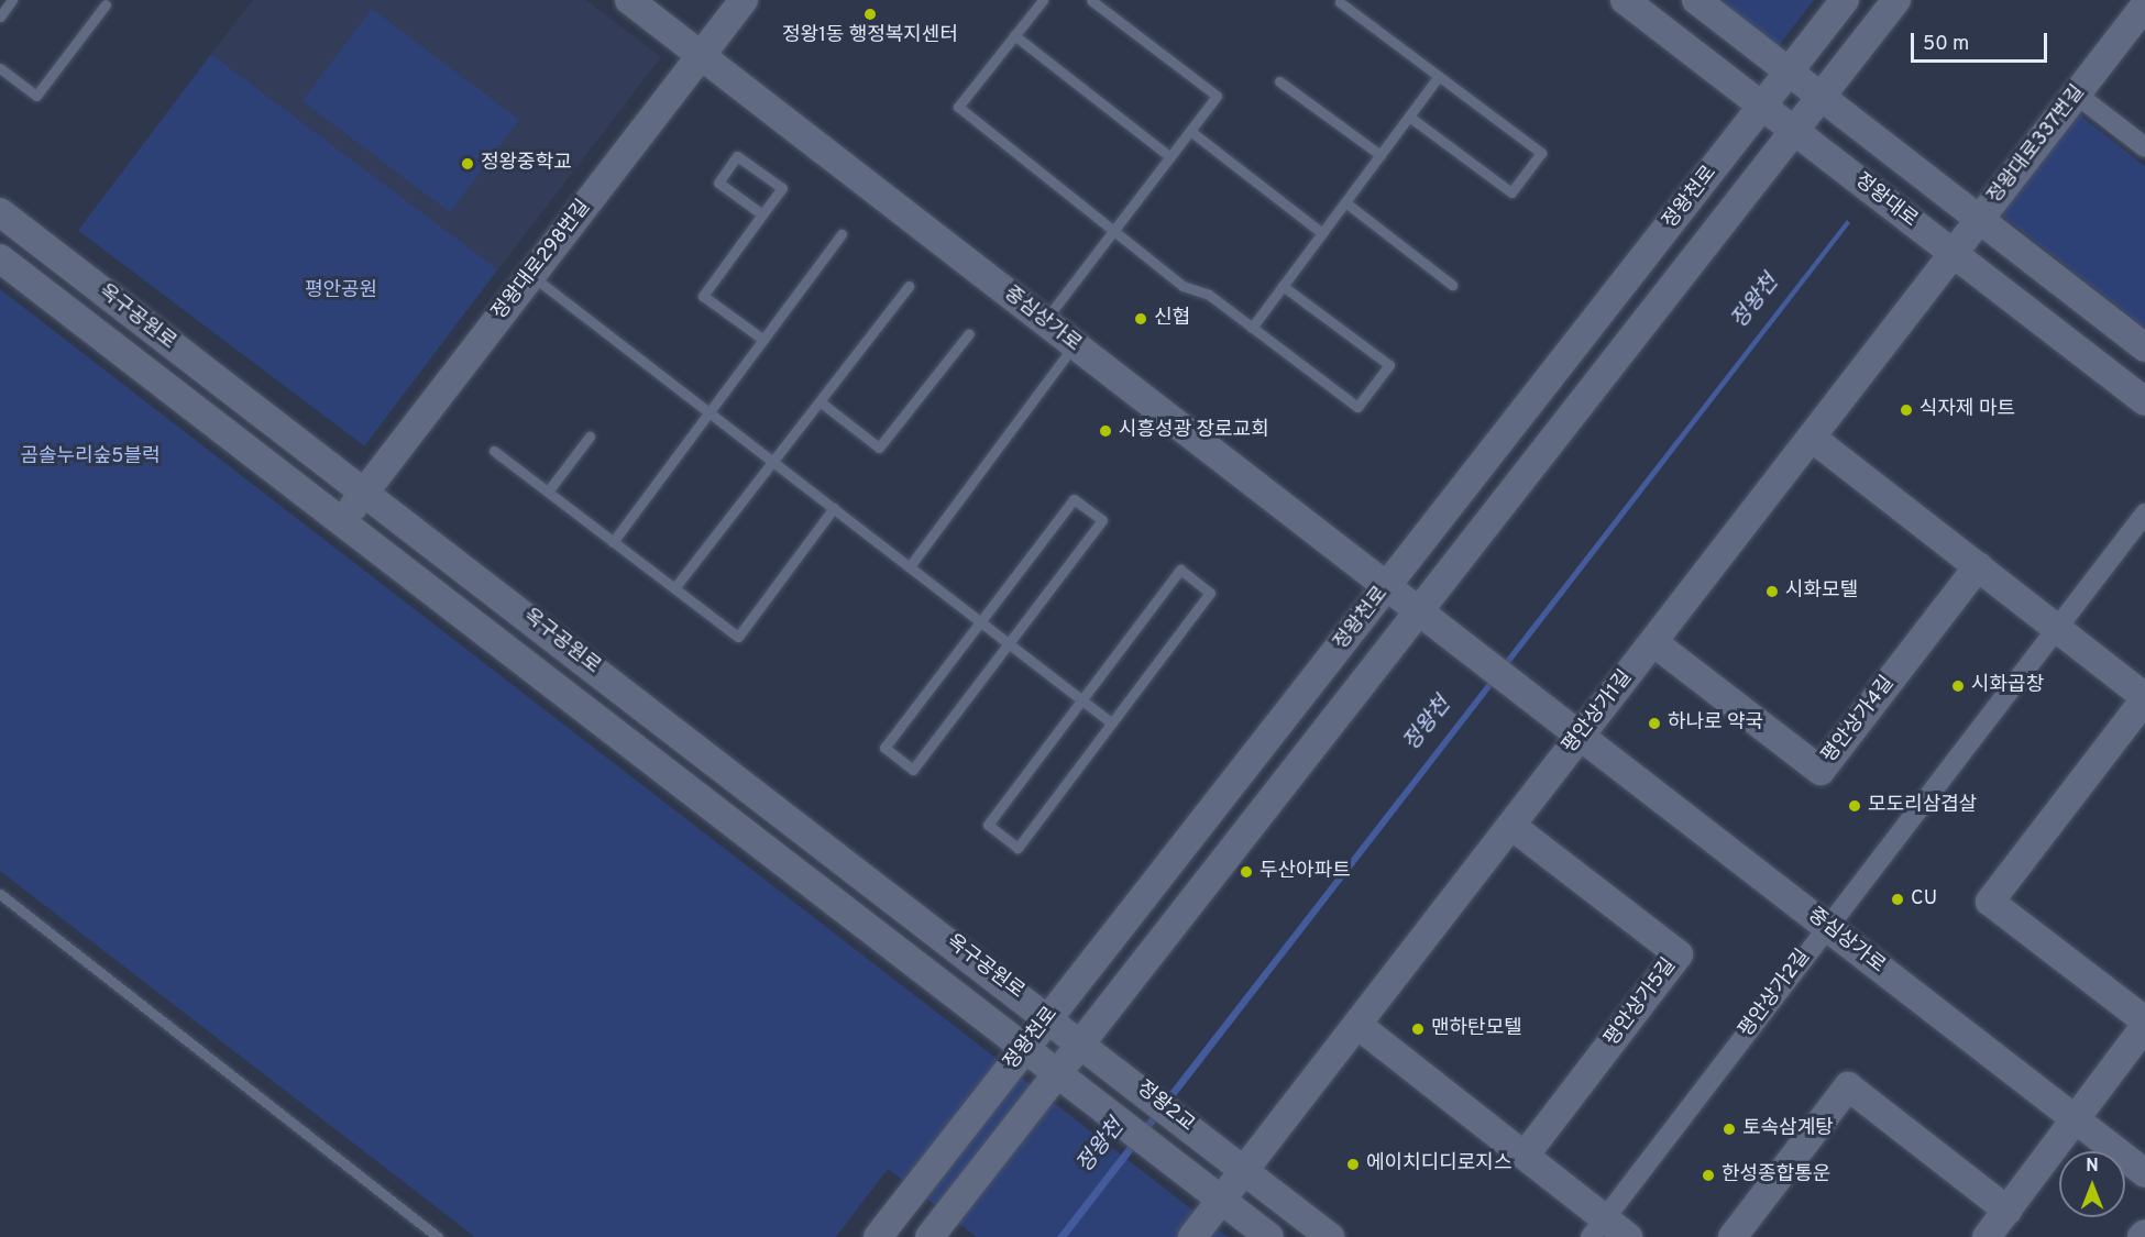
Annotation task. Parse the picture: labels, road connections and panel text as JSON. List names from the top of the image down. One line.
{"streets":{"street":["정왕대로337번길","정왕천로","정왕대로","정왕대로298번길","옥구공원로","중심상가로","평안상가1길","평안상가4길","평안상가2길","평안상가5길","정왕2교"]},"crossings":[["정왕대로337번길","정왕대로"],["정왕대로337번길","평안상가1길"],["정왕천로","정왕대로"],["정왕천로","옥구공원로"],["정왕천로","중심상가로"],["정왕대로","평안상가1길"],["정왕대로298번길","옥구공원로"],["정왕대로298번길","중심상가로"],["옥구공원로","정왕2교"],["중심상가로","평안상가1길"],["중심상가로","평안상가2길"],["평안상가1길","평안상가4길"],["평안상가1길","평안상가5길"],["평안상가1길","정왕2교"]],"water":["정왕천"],"parks":["평안공원","곰솔누리숲5블럭"],"places":["정왕1동 행정복지센터","정왕중학교","신협","식자제 마트","시흥성광 장로교회","시화모텔","시화곱창","하나로 약국","모도리삼겹살","두산아파트","CU","맨하탄모텔","토속삼계탕","에이치디디로지스","한성종합통운"],"scale_bar":"50 m","north":"top"}
